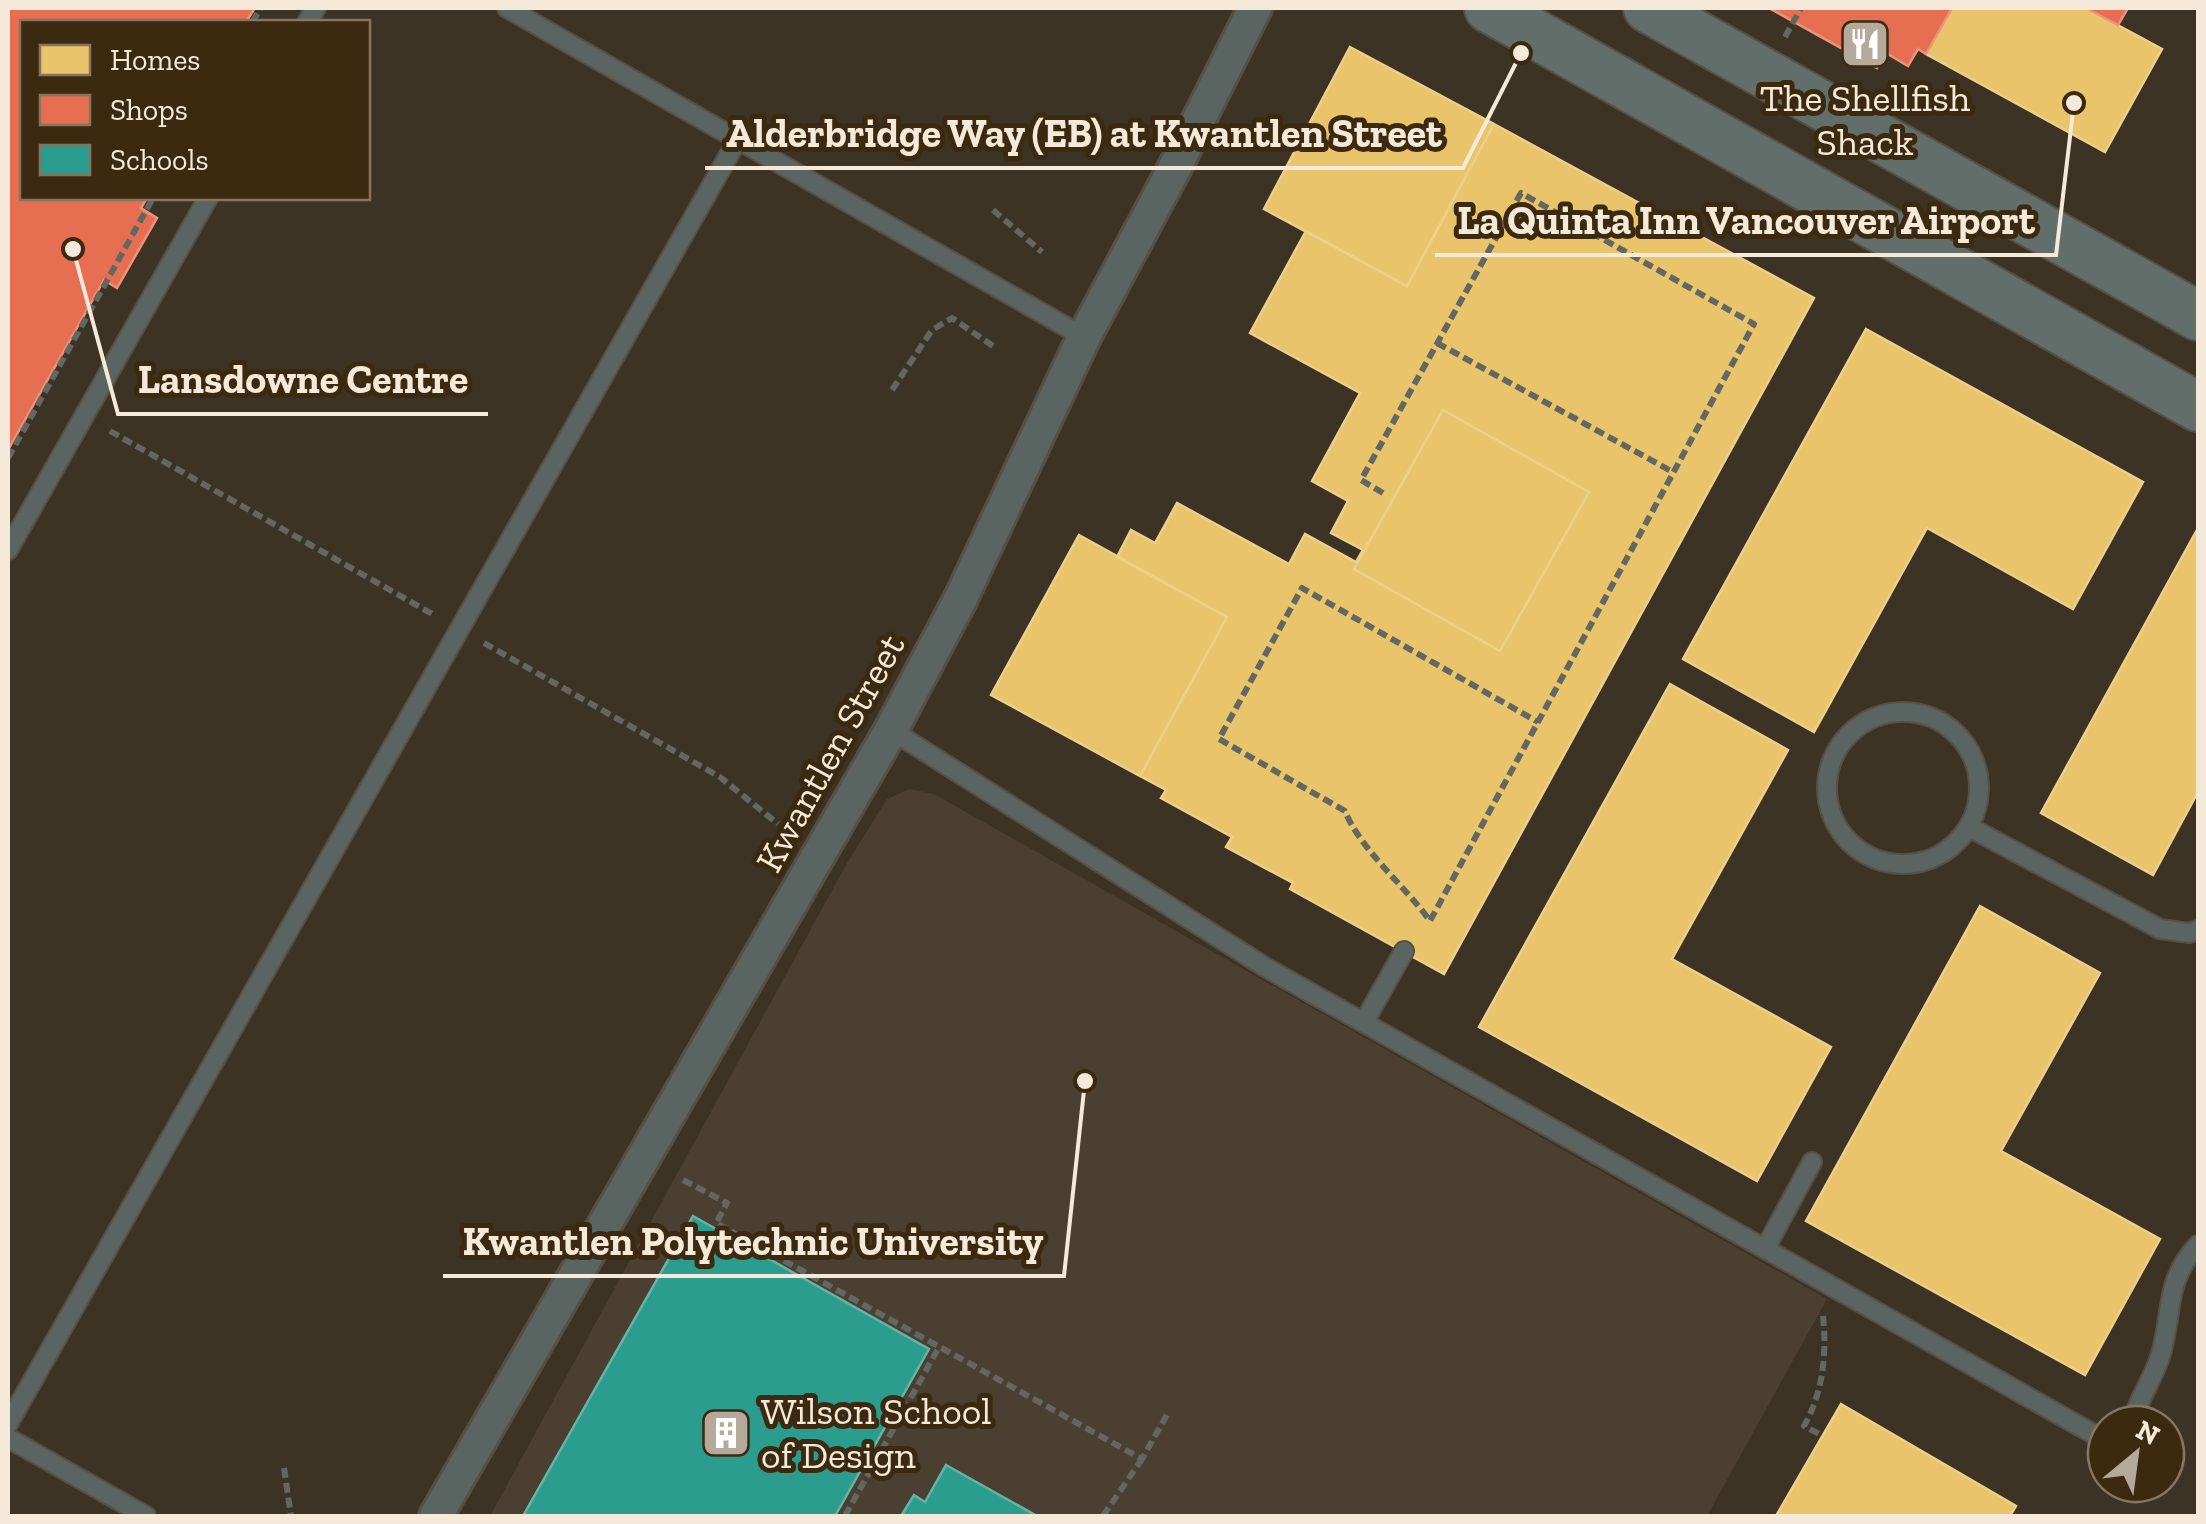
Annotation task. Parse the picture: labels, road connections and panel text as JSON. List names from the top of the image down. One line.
{"streets":{"street":["Kwantlen Street"]},"places":{"restaurant":["The Shellfish Shack"],"other":["Alderbridge Way (EB) at Kwantlen Street","La Quinta Inn Vancouver Airport","Lansdowne Centre","Kwantlen Polytechnic University"],"building":["Wilson School of Design"]},"legend":["Homes","Shops","Schools"],"north":"top right"}
